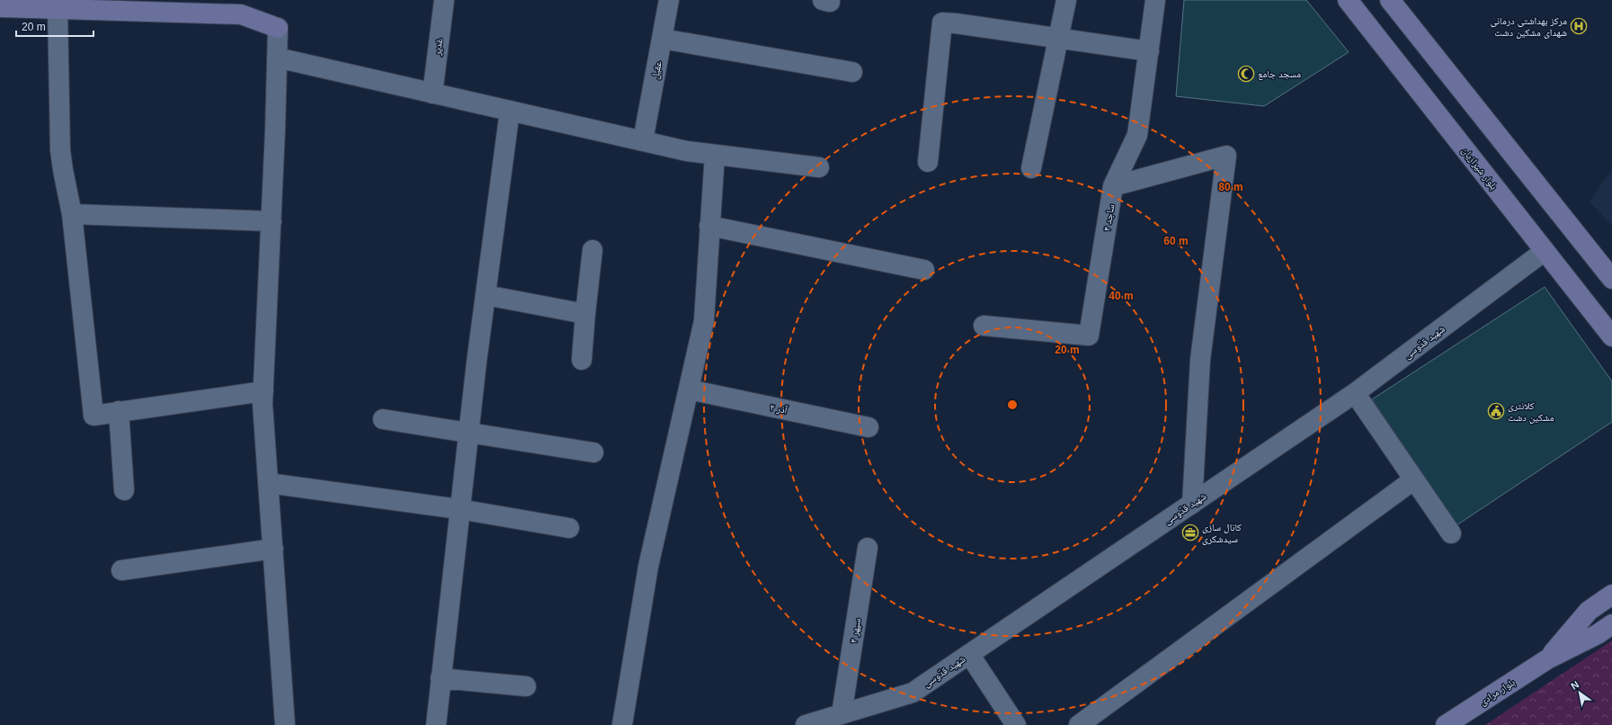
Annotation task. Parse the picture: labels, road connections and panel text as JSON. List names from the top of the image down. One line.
{"streets":{"main road":["بلوار شیرازیان","بلوار مرادی"],"street":["غدیر","عقیل","ساجد ۴","شهید قدّوسی","آذر ۲","سپهر ۴"]},"crossings":[["بلوار شیرازیان","شهید قدّوسی"],["شهید قدّوسی","سپهر ۴"]],"places":{"hospital":["مرکز بهداشتی درمانی شهدای مشکین دشت"],"mosque":["مسجد جامع"],"public building":["کلانتری مشکین دشت"],"office":["کانال سازی سیدشکری"]},"scale_bar":"20 m","north":"top left","rings":["80 m","60 m","40 m","20 m"]}
